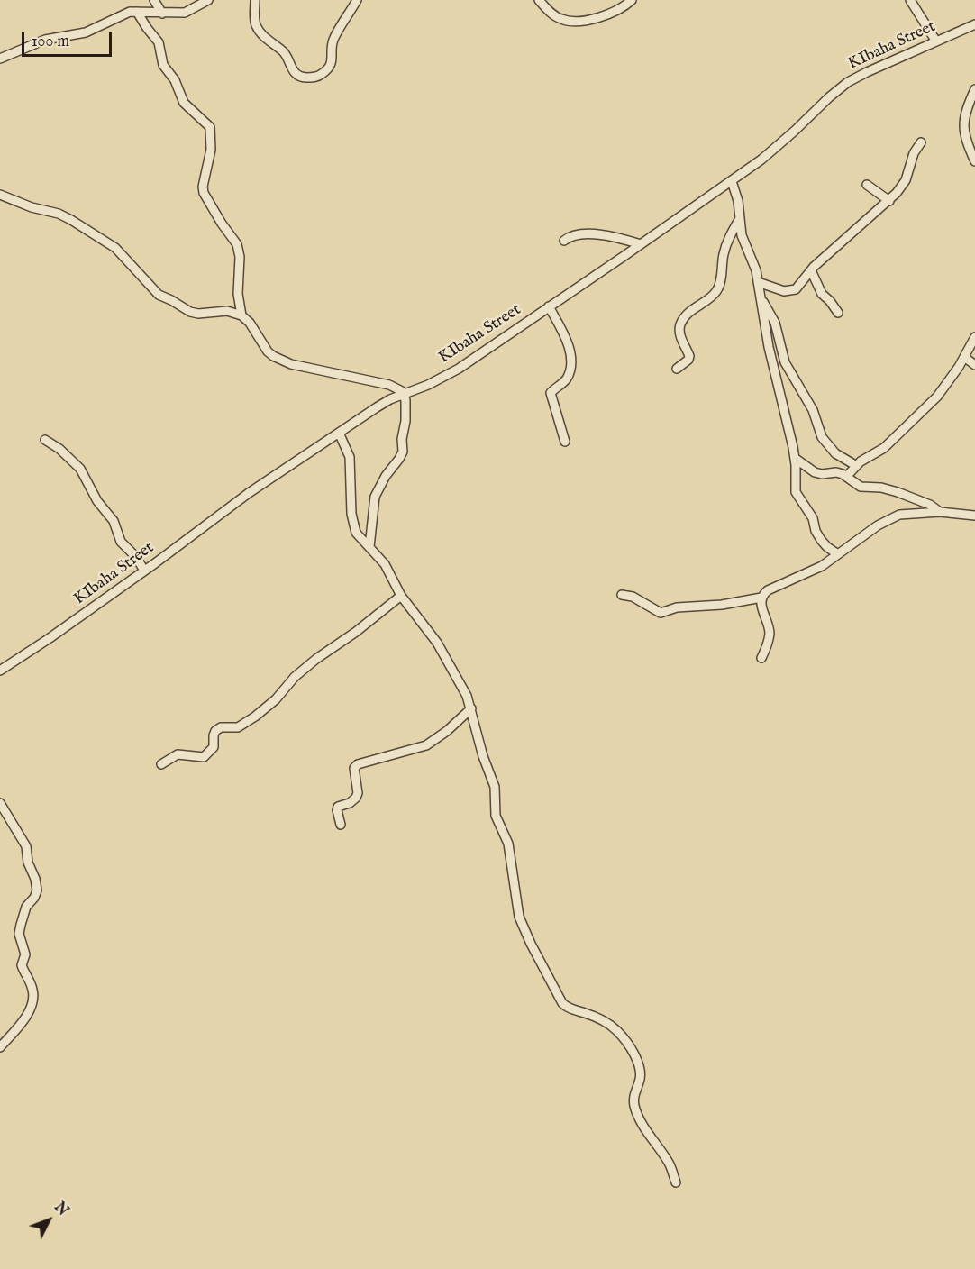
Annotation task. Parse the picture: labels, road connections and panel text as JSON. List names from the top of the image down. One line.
{"streets":{"street":["KIbaha Street"]},"scale_bar":"100 m","north":"top right"}
